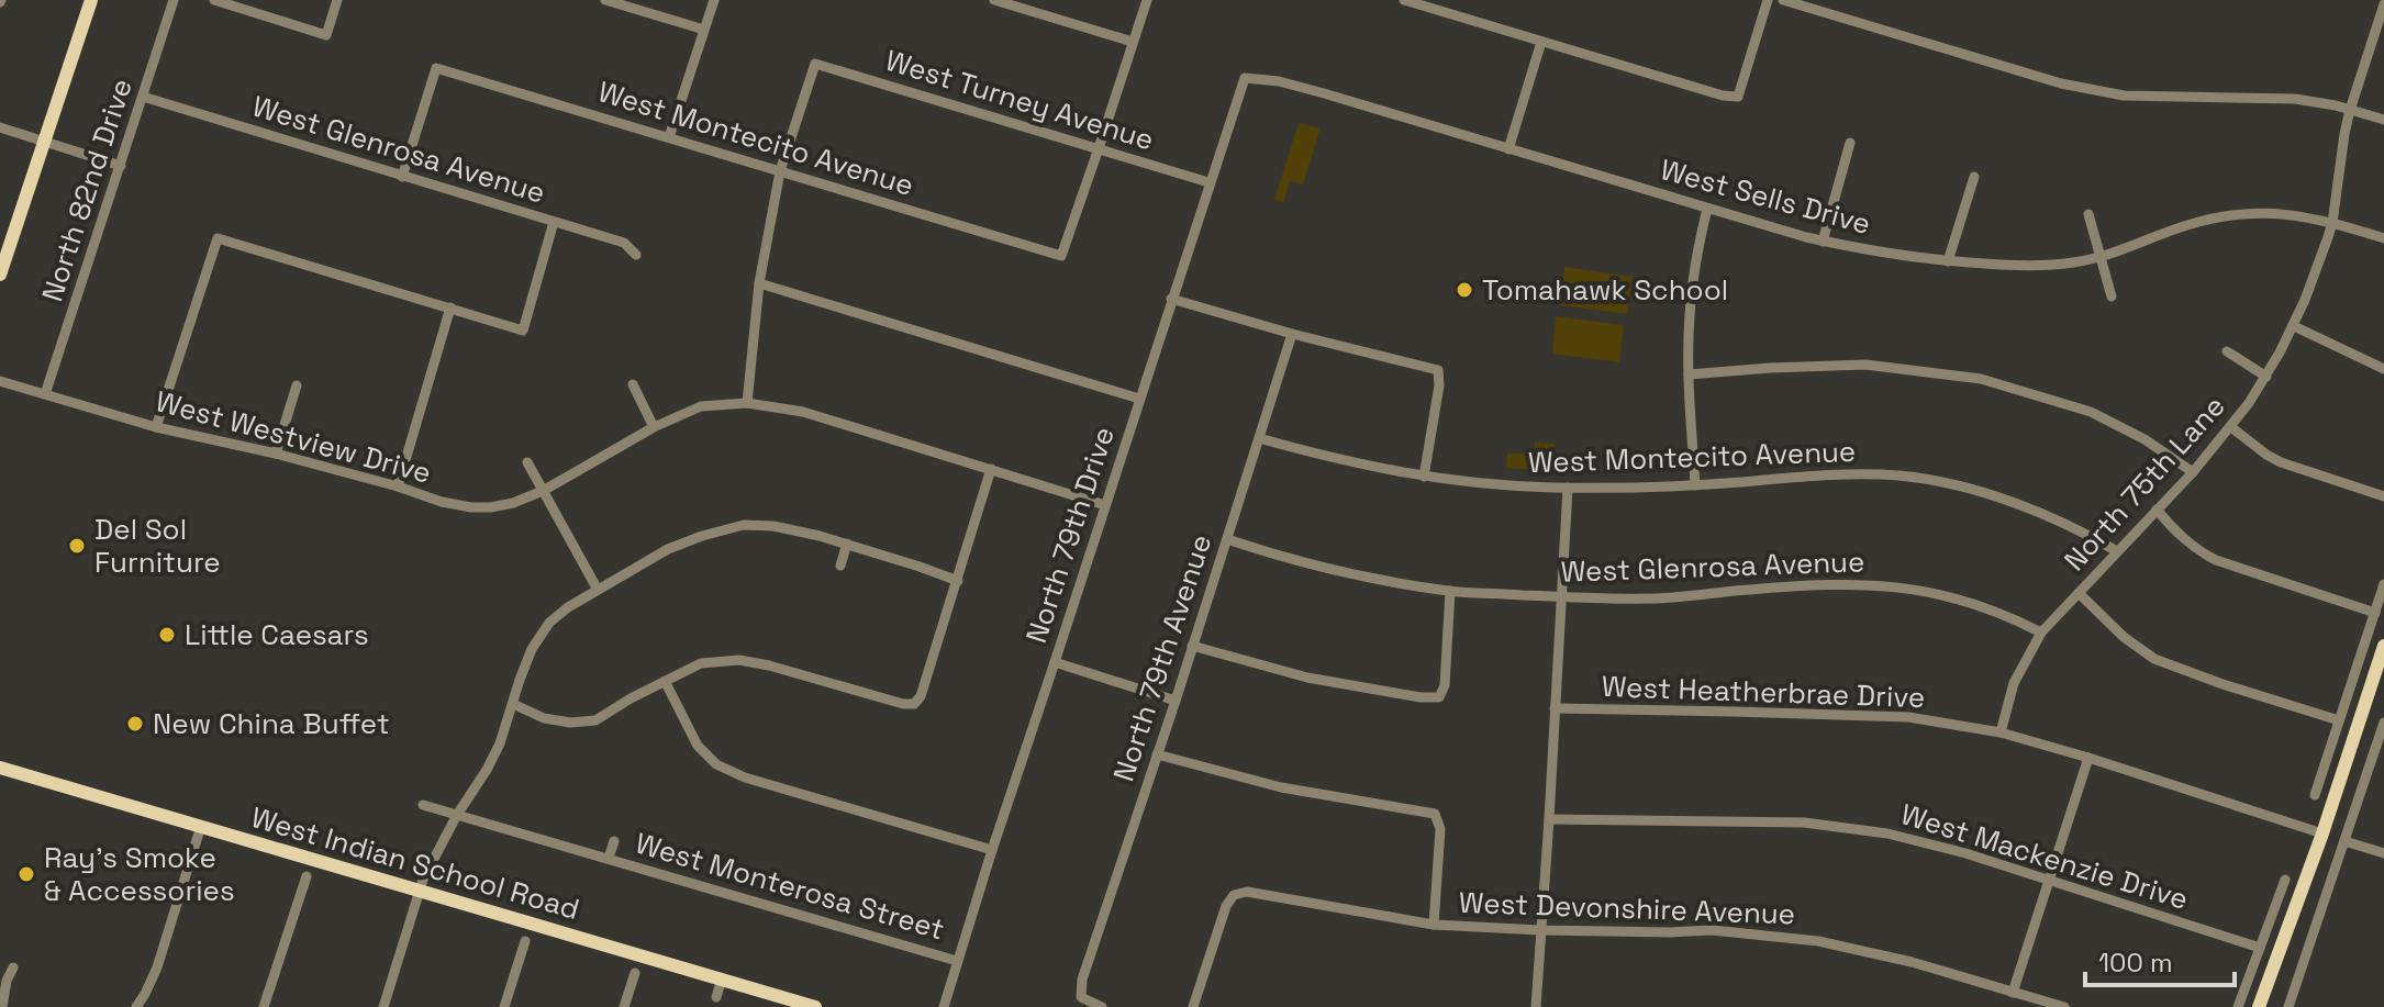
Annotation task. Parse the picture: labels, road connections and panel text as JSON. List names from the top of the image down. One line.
{"streets":{"main road":["West Indian School Road"],"street":["West Turney Avenue","West Montecito Avenue","West Glenrosa Avenue","North 82nd Drive","West Sells Drive","West Westview Drive","North 75th Lane","North 79th Drive","North 79th Avenue","West Heatherbrae Drive","West Mackenzie Drive","West Monterosa Street","West Devonshire Avenue"]},"crossings":[["West Turney Avenue","West Montecito Avenue"],["West Turney Avenue","North 79th Drive"],["West Montecito Avenue","West Glenrosa Avenue"],["West Montecito Avenue","North 75th Lane"],["West Montecito Avenue","North 79th Avenue"],["West Glenrosa Avenue","North 82nd Drive"],["West Glenrosa Avenue","North 75th Lane"],["West Glenrosa Avenue","North 79th Avenue"],["North 82nd Drive","West Westview Drive"],["West Sells Drive","North 75th Lane"],["West Sells Drive","North 79th Drive"],["North 75th Lane","West Heatherbrae Drive"],["North 79th Drive","West Monterosa Street"]],"places":["Tomahawk School","Del Sol Furniture","Little Caesars","New China Buffet","Ray's Smoke & Accessories"],"scale_bar":"100 m"}
